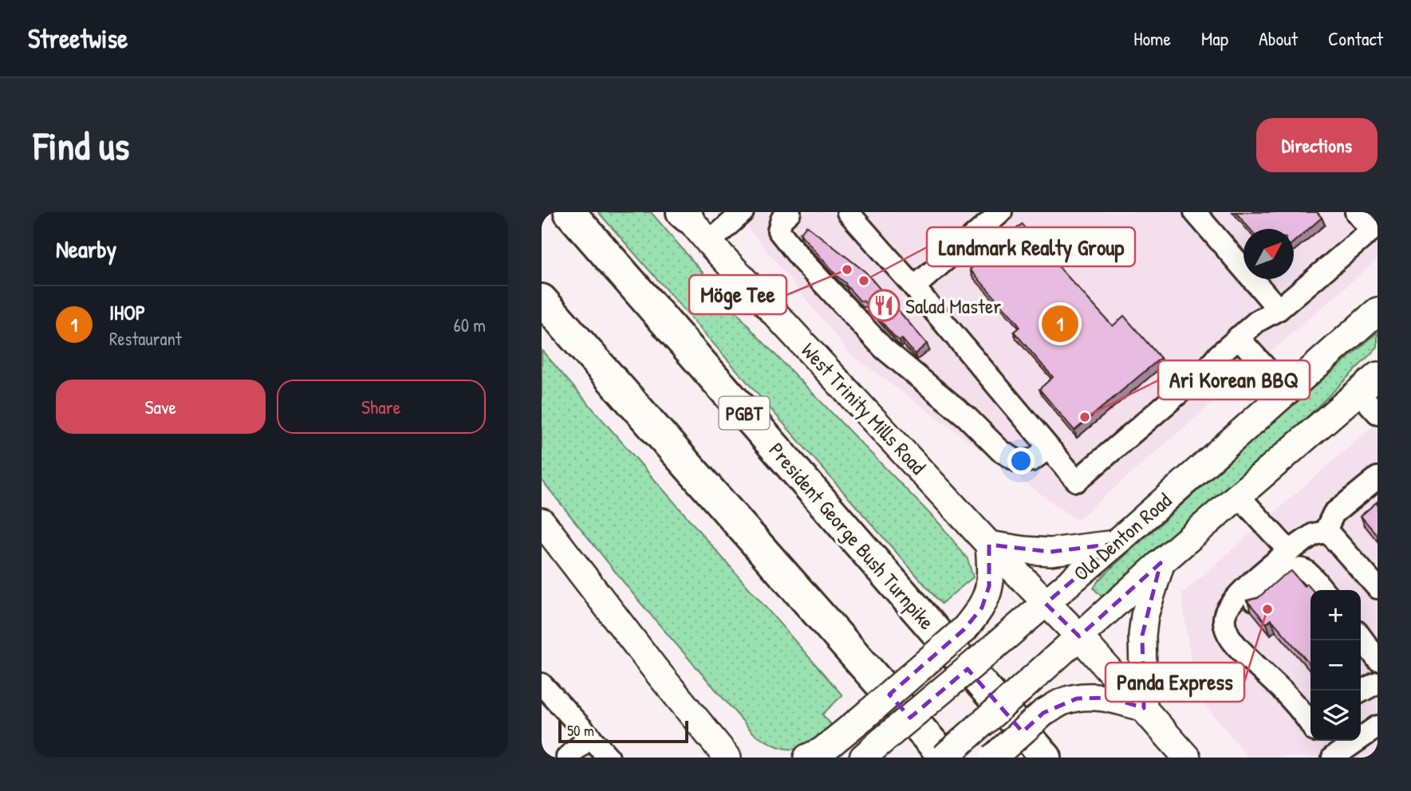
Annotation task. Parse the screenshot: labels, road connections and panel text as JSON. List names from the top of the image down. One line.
{"streets":{"highway":["PGBT","President George Bush Turnpike"],"main road":["West Trinity Mills Road","Old Denton Road"]},"crossings":[["West Trinity Mills Road","Old Denton Road"]],"places":{"other":["Möge Tee","Landmark Realty Group","Ari Korean BBQ","Panda Express"],"restaurant":["Salad Master"]},"scale_bar":"50 m","north":"top right","page":{"header":"Streetwise","nav":["Home","Map","About","Contact"],"buttons":["Directions",["Save","Share"]],"title":"Find us","heading":"Nearby","list":[{"mark":"1","name":"IHOP","note":"Restaurant","value":"60 m"}],"pins":"1","map_buttons":["+","−"],"scale":"50 m"}}
